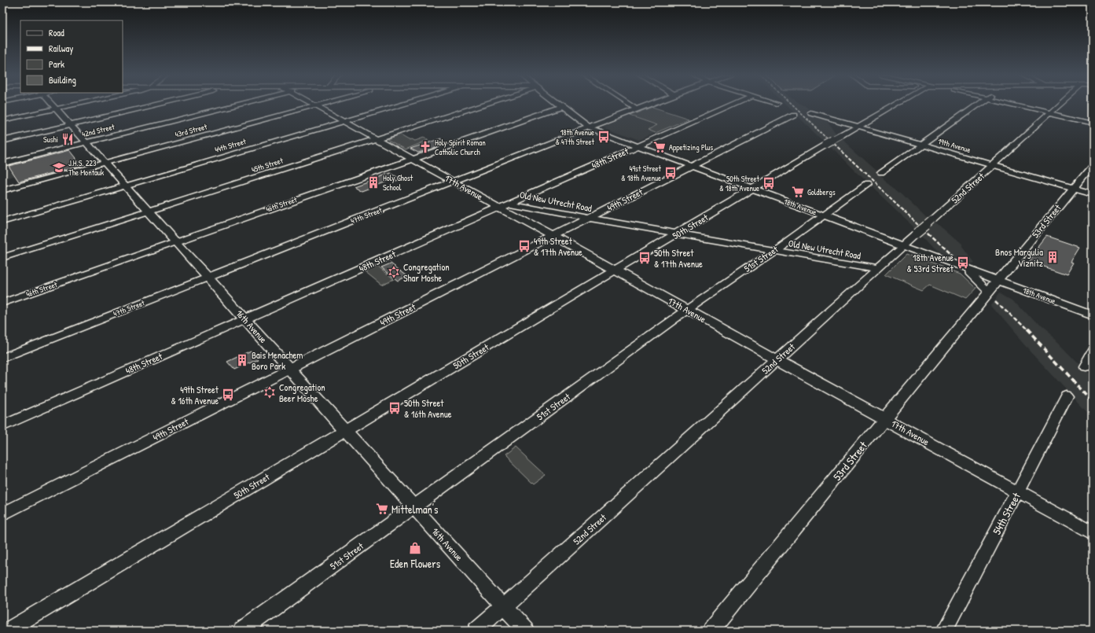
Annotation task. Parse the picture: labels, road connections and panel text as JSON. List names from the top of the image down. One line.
{"streets":{"street":["42nd Street","43rd Street","44th Street","19th Avenue","48th Street","45th Street","17th Avenue","52nd Street","49th Street","Old New Utrecht Road","46th Street","18th Avenue","47th Street","53rd Street","50th Street","51st Street","16th Avenue","54th Street"]},"crossings":[["42nd Street","16th Avenue"],["43rd Street","17th Avenue"],["43rd Street","16th Avenue"],["44th Street","17th Avenue"],["44th Street","16th Avenue"],["19th Avenue","52nd Street"],["19th Avenue","53rd Street"],["19th Avenue","50th Street"],["48th Street","17th Avenue"],["48th Street","Old New Utrecht Road"],["48th Street","18th Avenue"],["48th Street","16th Avenue"],["45th Street","17th Avenue"],["45th Street","16th Avenue"],["17th Avenue","52nd Street"],["17th Avenue","49th Street"],["17th Avenue","Old New Utrecht Road"],["17th Avenue","46th Street"],["17th Avenue","47th Street"],["17th Avenue","53rd Street"],["17th Avenue","50th Street"],["17th Avenue","51st Street"],["17th Avenue","54th Street"],["52nd Street","Old New Utrecht Road"],["52nd Street","18th Avenue"],["52nd Street","16th Avenue"],["49th Street","Old New Utrecht Road"],["49th Street","18th Avenue"],["49th Street","16th Avenue"],["Old New Utrecht Road","50th Street"],["Old New Utrecht Road","51st Street"],["46th Street","18th Avenue"],["46th Street","16th Avenue"],["18th Avenue","47th Street"],["18th Avenue","53rd Street"],["18th Avenue","50th Street"],["18th Avenue","51st Street"],["47th Street","16th Avenue"],["50th Street","16th Avenue"],["51st Street","16th Avenue"]],"places":{"bus stop":["18th Avenue & 47th Street","49st Street & 18th Avenue","50th Street & 18th Avenue","49th Street & 17th Avenue","50th Street & 17th Avenue","18th Avenue & 53rd Street","49th Street & 16th Avenue","50th Street & 16th Avenue"],"restaurant":["Sushi"],"church":["Holy Spirit Roman Catholic Church"],"supermarket":["Appetizing Plus","Goldbergs","Mittelman's"],"school or university":["J.H.S. 223 The Montauk"],"building":["Holy Ghost School","Bnos Margulia Viznitz","Bais Menachem Boro Park"],"synagogue":["Congregation Shar Moshe","Congregation Beer Moshe"],"shop":["Eden Flowers"]},"legend":["Road","Railway","Park","Building"]}
